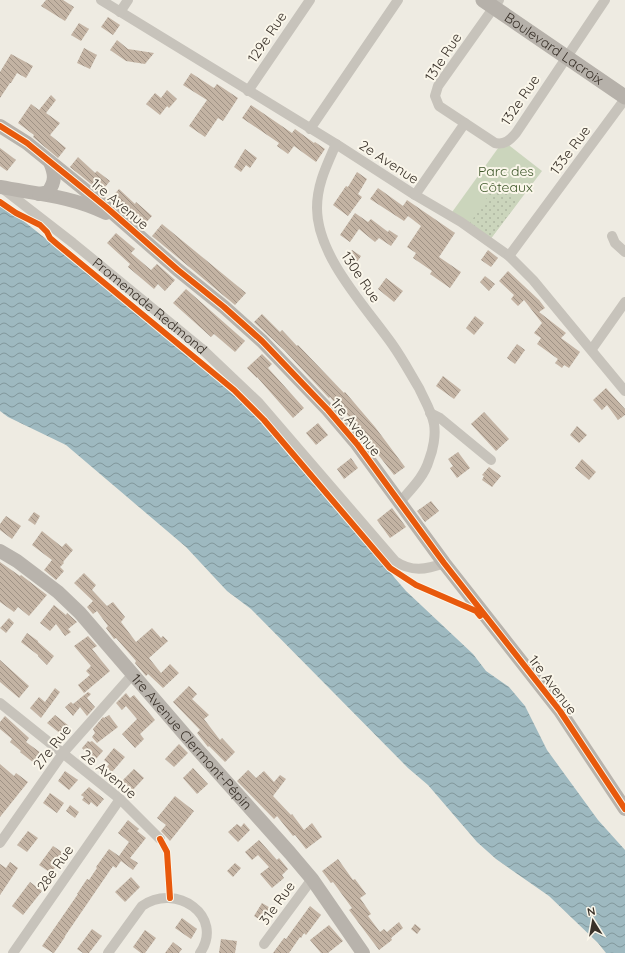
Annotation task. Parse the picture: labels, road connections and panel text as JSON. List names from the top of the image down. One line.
{"streets":{"main road":["Boulevard Lacroix"],"street":["129e Rue","131e Rue","132e Rue","133e Rue","2e Avenue","1re Avenue","130e Rue","Promenade Redmond","1re Avenue Clermont-Pépin","27e Rue","28e Rue","31e Rue"]},"crossings":[["129e Rue","2e Avenue"],["Boulevard Lacroix","131e Rue"],["Boulevard Lacroix","132e Rue"],["Boulevard Lacroix","133e Rue"],["131e Rue","132e Rue"],["133e Rue","2e Avenue"],["2e Avenue","130e Rue"],["2e Avenue","27e Rue"],["2e Avenue","28e Rue"],["1re Avenue","130e Rue"],["1re Avenue","Promenade Redmond"],["1re Avenue Clermont-Pépin","27e Rue"],["1re Avenue Clermont-Pépin","31e Rue"]],"parks":["Parc des Côteaux"],"north":"top"}
